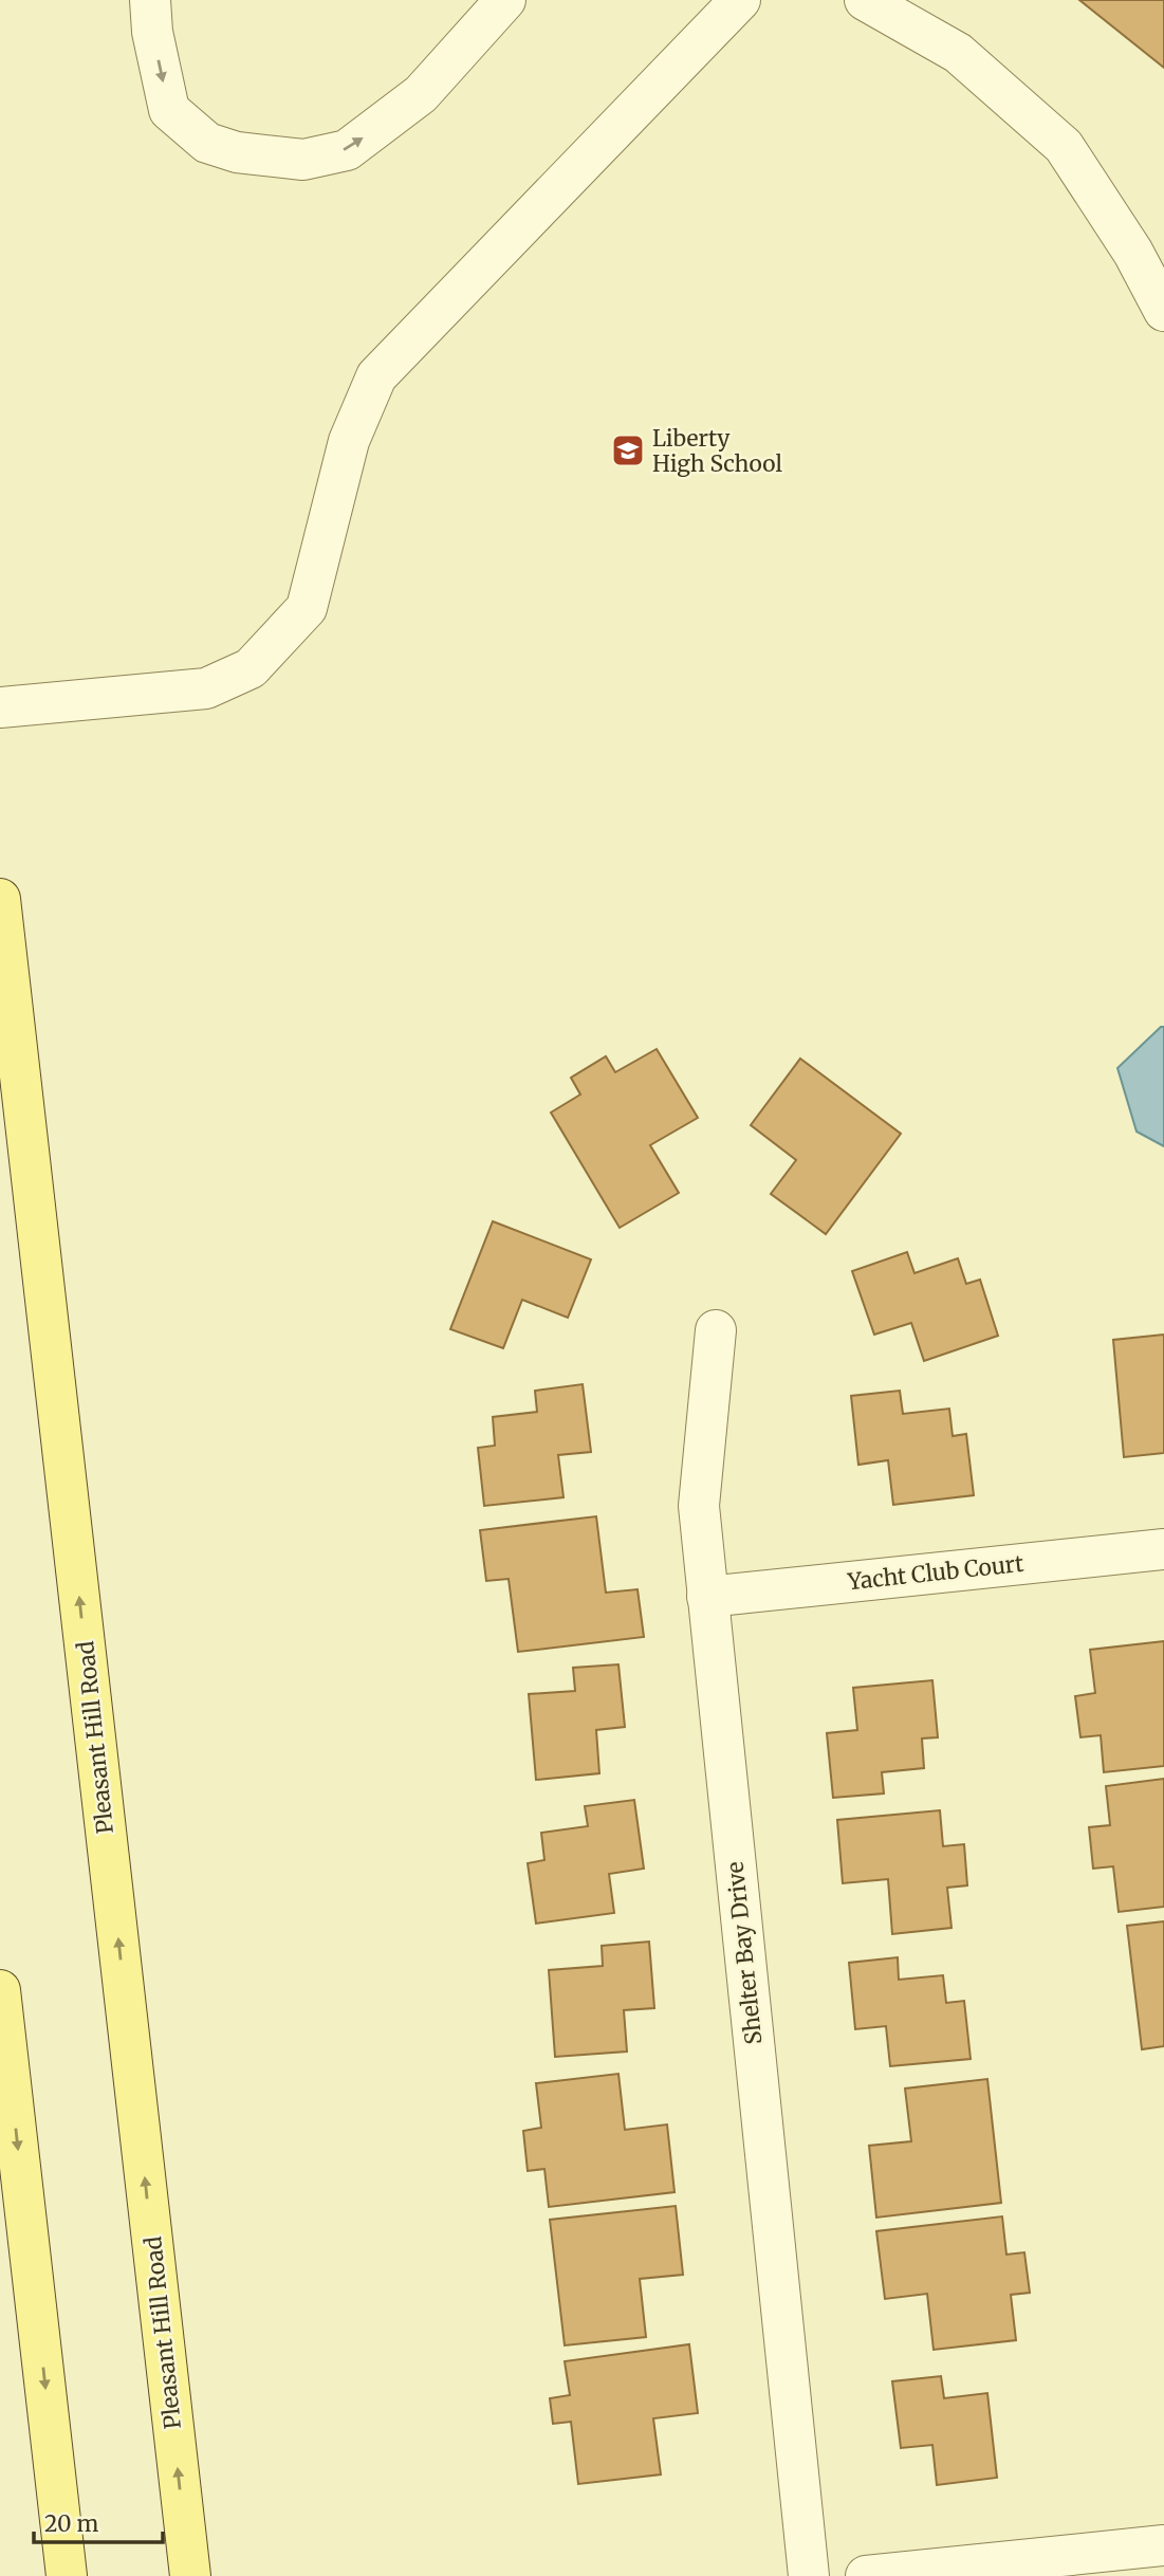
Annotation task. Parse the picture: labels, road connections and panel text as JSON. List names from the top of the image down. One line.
{"streets":{"main road":["Pleasant Hill Road"],"street":["Yacht Club Court","Shelter Bay Drive"]},"crossings":[["Yacht Club Court","Shelter Bay Drive"]],"places":{"school or university":["Liberty High School"]},"scale_bar":"20 m"}
